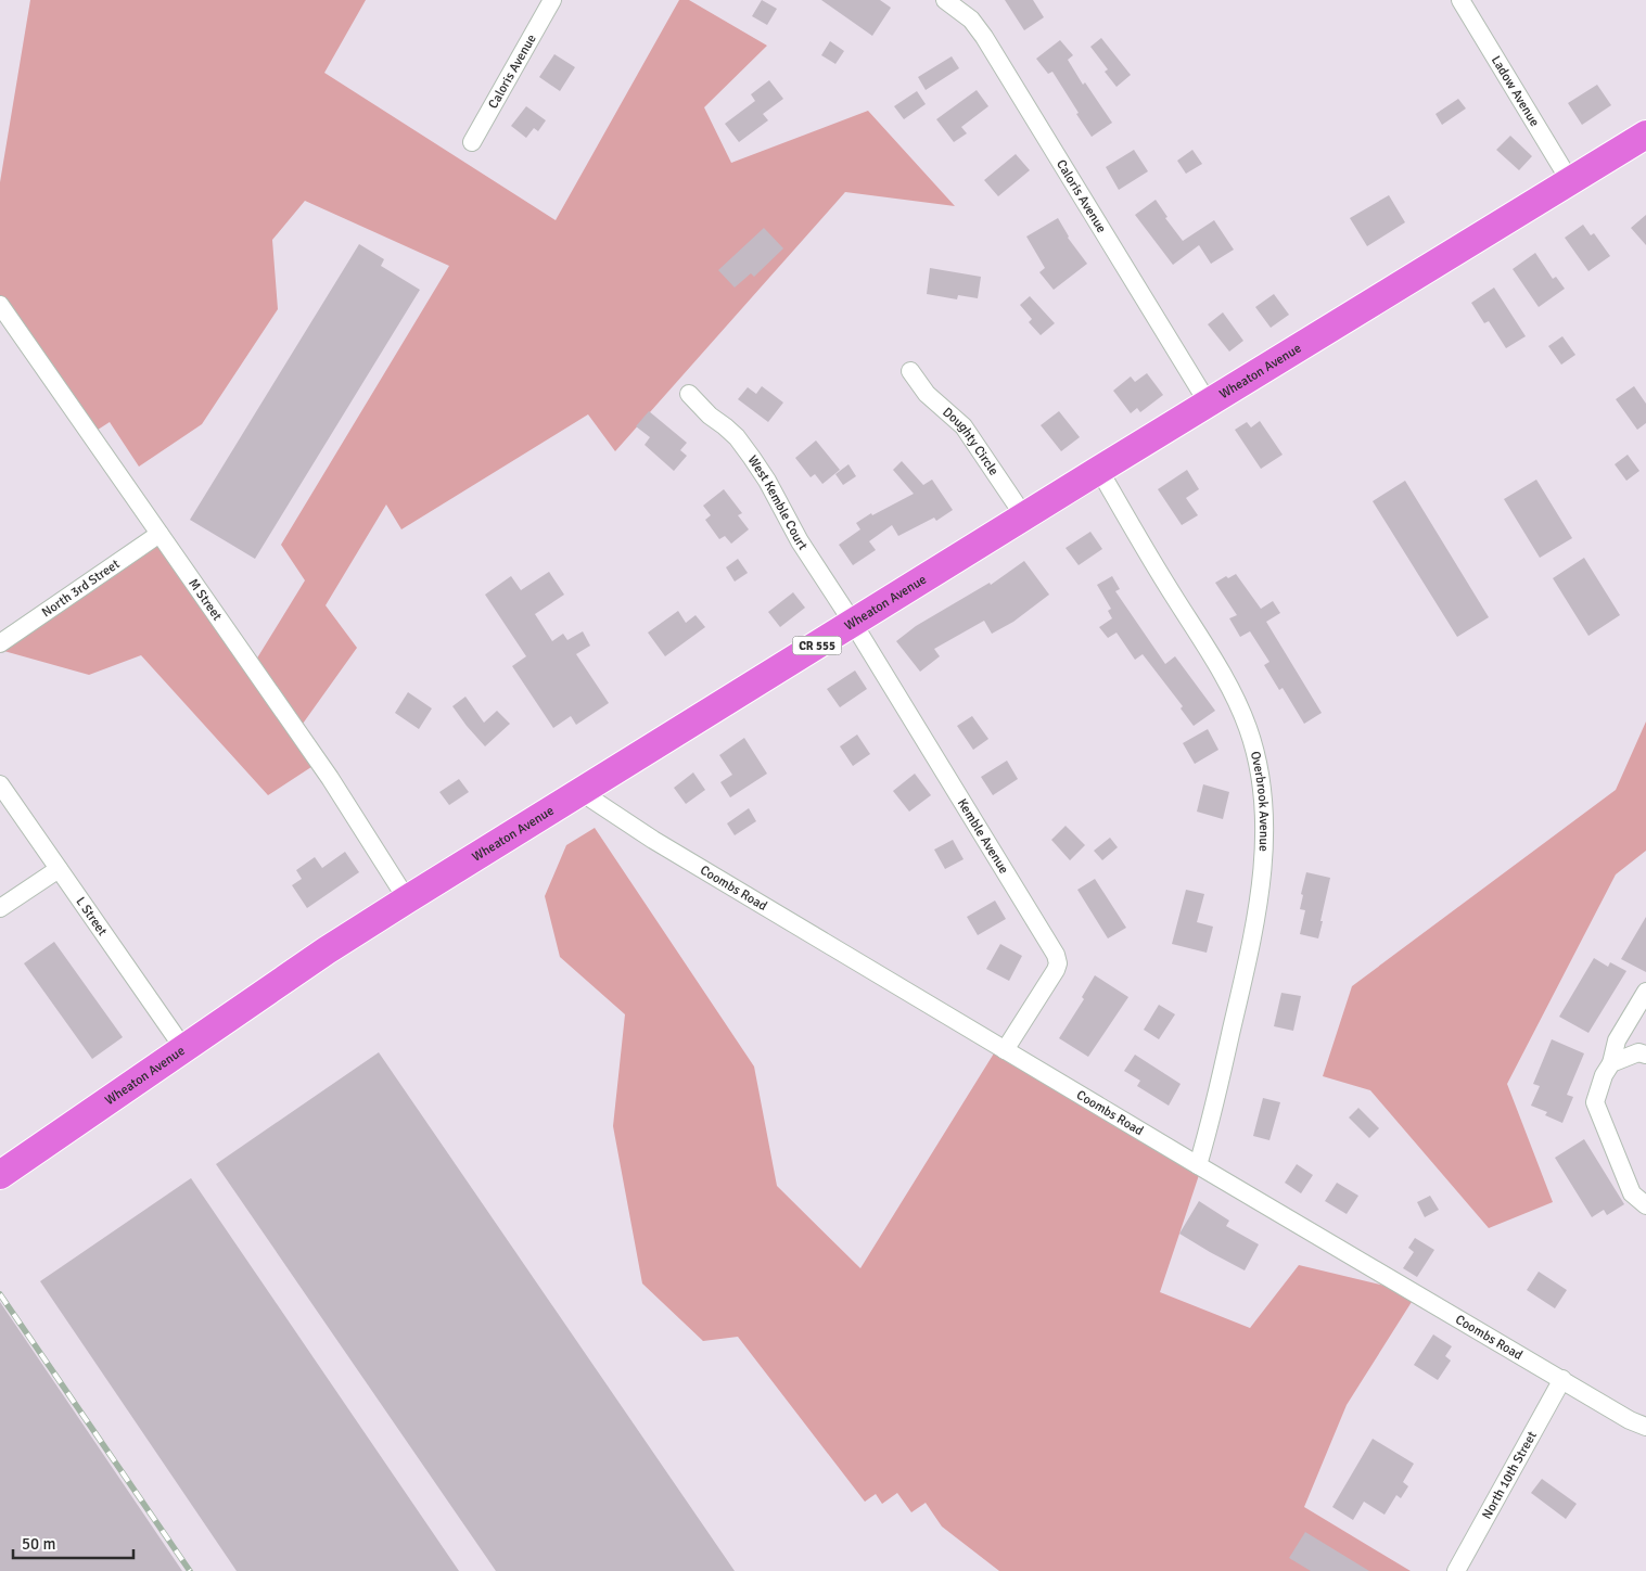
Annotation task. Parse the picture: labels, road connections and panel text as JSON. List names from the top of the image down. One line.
{"streets":{"main road":["Wheaton Avenue","CR 555"],"street":["Caloris Avenue","Ladow Avenue","Doughty Circle","West Kemble Court","North 3rd Street","M Street","Overbrook Avenue","Kemble Avenue","Coombs Road","L Street","North 10th Street"]},"crossings":[["Caloris Avenue","Wheaton Avenue"],["Ladow Avenue","Wheaton Avenue"],["Wheaton Avenue","Doughty Circle"],["Wheaton Avenue","West Kemble Court"],["Wheaton Avenue","M Street"],["Wheaton Avenue","Overbrook Avenue"],["Wheaton Avenue","Kemble Avenue"],["Wheaton Avenue","Coombs Road"],["Wheaton Avenue","L Street"],["West Kemble Court","Kemble Avenue"],["North 3rd Street","M Street"],["Overbrook Avenue","Coombs Road"],["Kemble Avenue","Coombs Road"],["Coombs Road","North 10th Street"]],"scale_bar":"50 m"}
